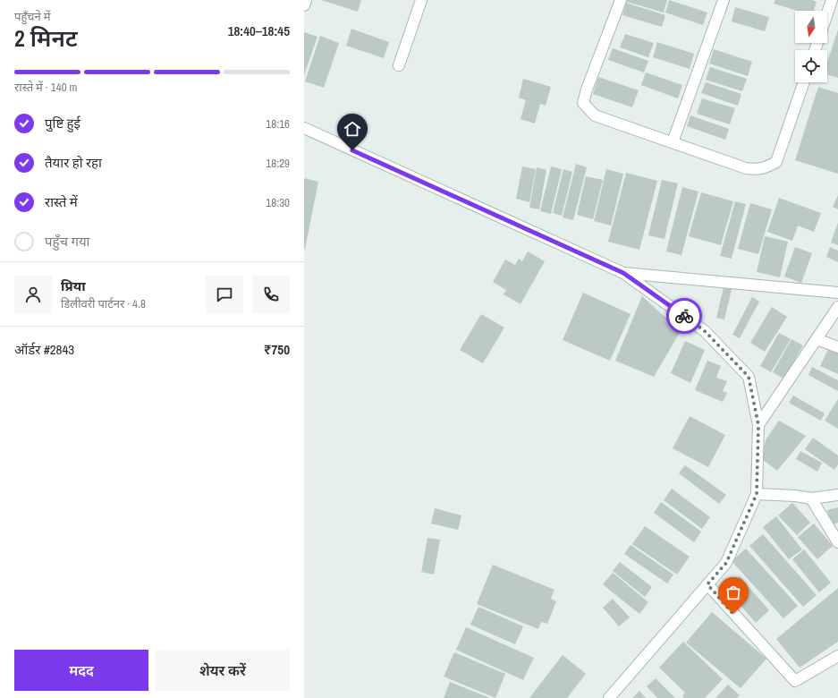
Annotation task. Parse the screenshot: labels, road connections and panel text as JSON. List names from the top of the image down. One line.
{"north":"bottom","page":{"heading":["2 मिनट","पहुँचने में","18:40–18:45"],"panel":["प्रिया","डिलीवरी पार्टनर · 4.8","ऑर्डर #2843","₹750"],"bar":"रास्ते में · 140 m","list":[["पुष्टि हुई","18:16"],["तैयार हो रहा","18:29"],["रास्ते में","18:30"],"पहुँच गया"],"buttons":["मदद","शेयर करें"]}}
